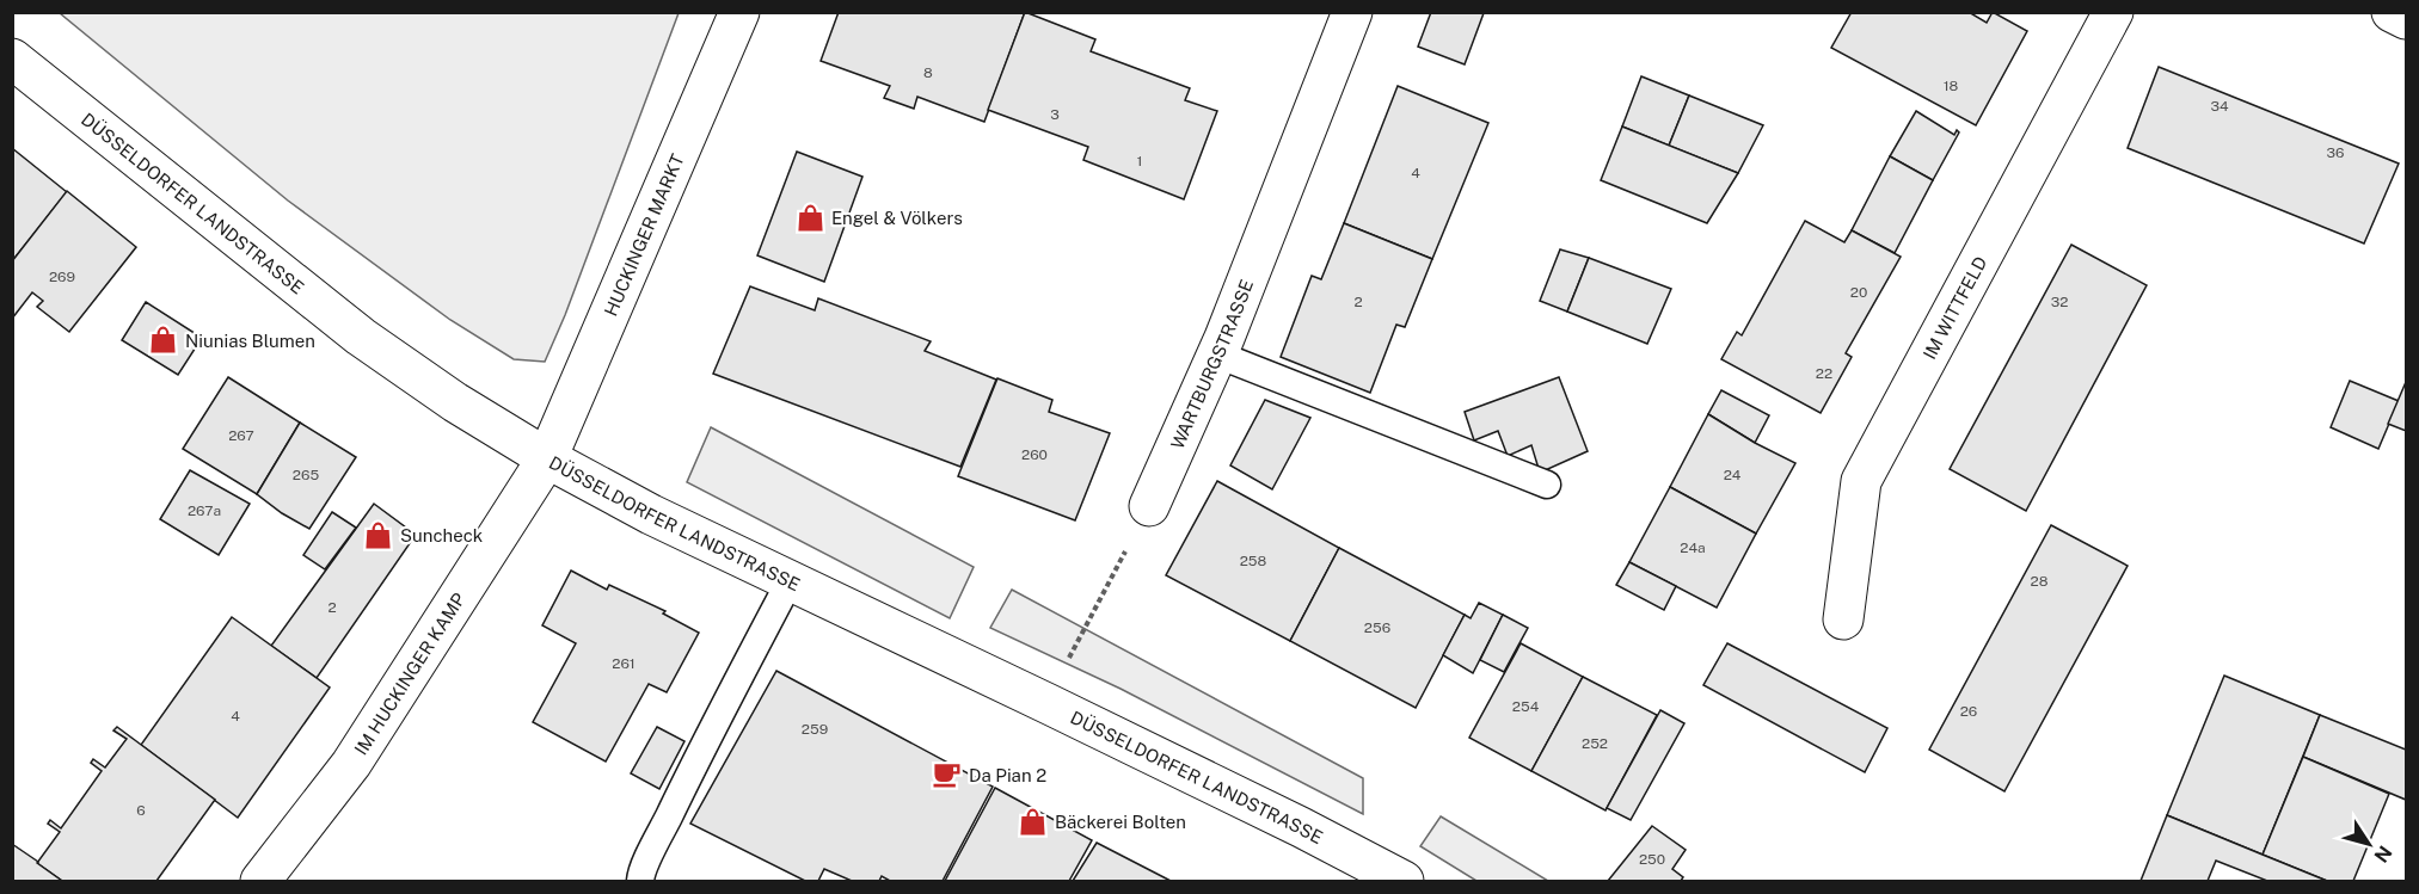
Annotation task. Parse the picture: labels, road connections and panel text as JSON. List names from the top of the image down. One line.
{"streets":{"street":["DÜSSELDORFER LANDSTRASSE","HUCKINGER MARKT","IM WITTFELD","WARTBURGSTRASSE","IM HUCKINGER KAMP"]},"crossings":[["DÜSSELDORFER LANDSTRASSE","HUCKINGER MARKT"],["DÜSSELDORFER LANDSTRASSE","IM HUCKINGER KAMP"],["HUCKINGER MARKT","IM HUCKINGER KAMP"]],"places":{"shop":["Engel & Völkers","Niunias Blumen","Suncheck","Bäckerei Bolten"],"cafe":["Da Pian 2"]},"house_numbers":["8","18","34","3","36","1","4","269","20","2","32","22","267","260","265","24","267a","24a","258","28","2","256","261","254","26","4","259","252","6","250"],"north":"bottom right"}
